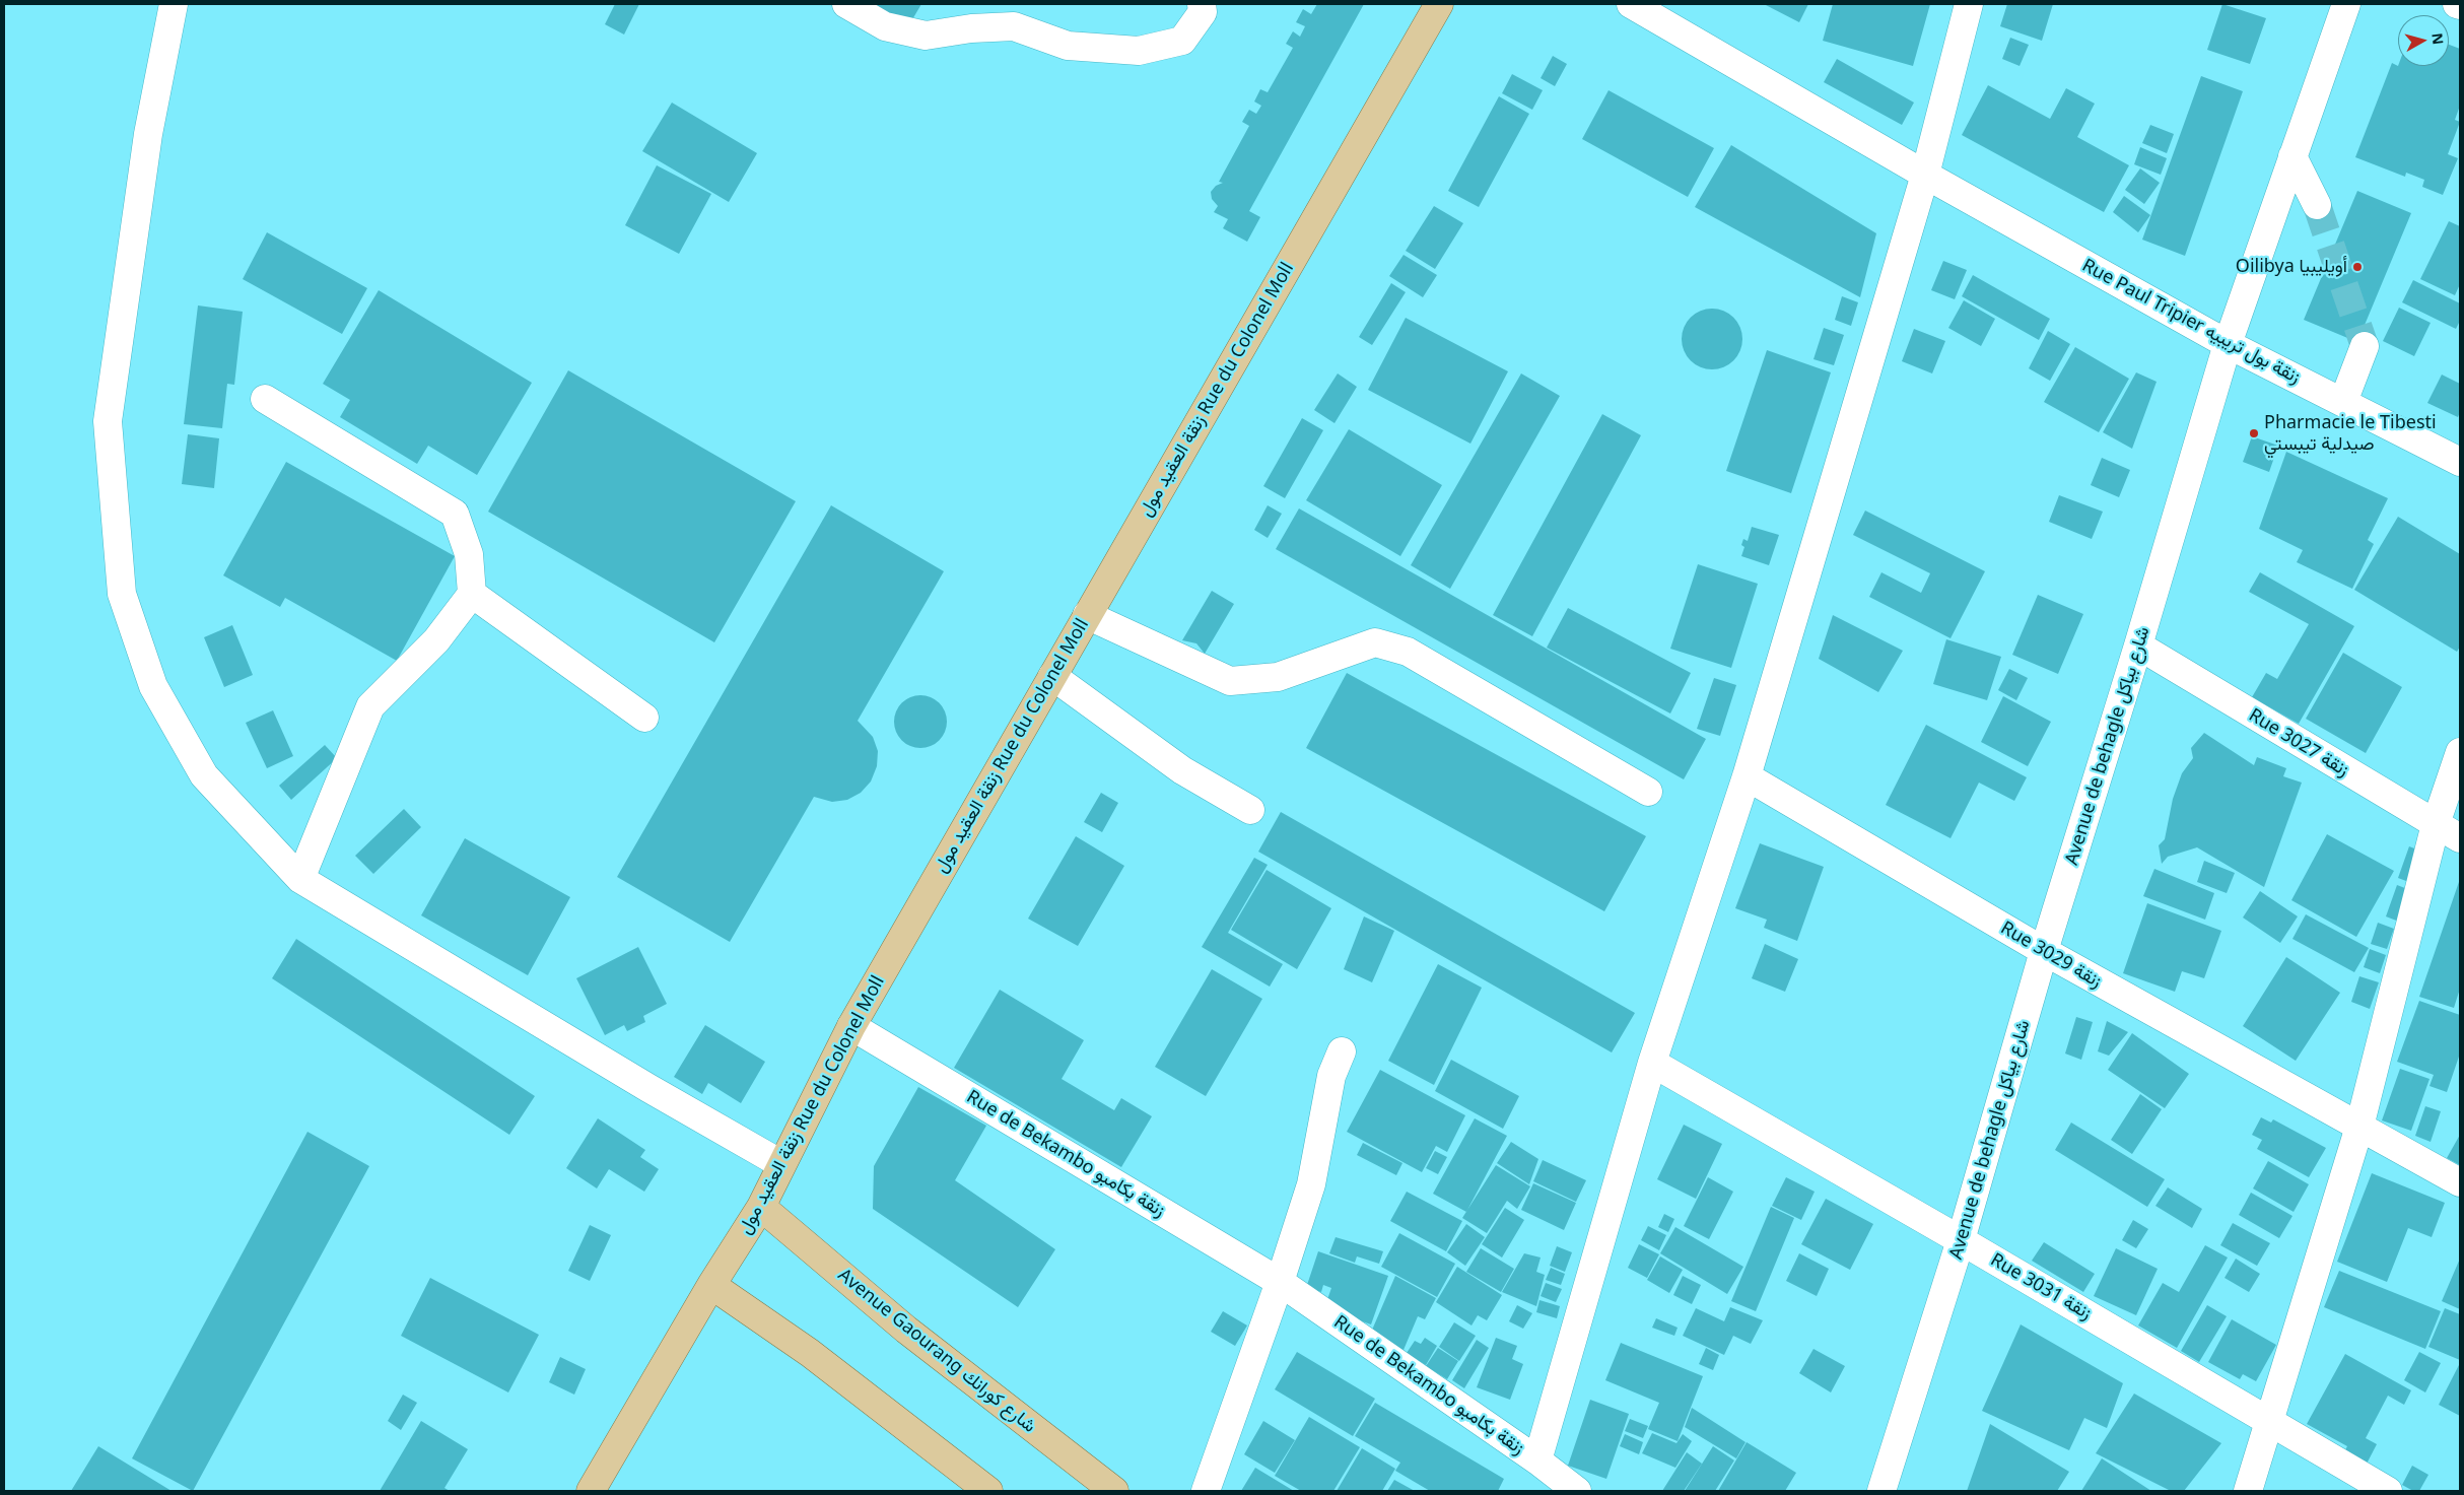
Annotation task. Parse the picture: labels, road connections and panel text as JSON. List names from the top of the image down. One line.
{"streets":{"main road":["زنقة العقيد مول Rue du Colonel Moll","Avenue Gaourang شارع كورانك"],"street":["Rue Paul Tripier زنقة بول تريبيه","Rue 3027 زنقة","Avenue de behagle شارع بياكل","Rue 3029 زنقة","Rue de Bekambo زنقة بكامبو","Rue 3031 زنقة"]},"crossings":[["Rue Paul Tripier زنقة بول تريبيه","Avenue de behagle شارع بياكل"],["زنقة العقيد مول Rue du Colonel Moll","Rue de Bekambo زنقة بكامبو"],["زنقة العقيد مول Rue du Colonel Moll","Avenue Gaourang شارع كورانك"],["Rue 3027 زنقة","Avenue de behagle شارع بياكل"],["Avenue de behagle شارع بياكل","Rue 3029 زنقة"],["Avenue de behagle شارع بياكل","Rue 3031 زنقة"]],"places":["Oilibya أويليبيا","Pharmacie le Tibesti صيدلية تيبستي"],"north":"right"}
